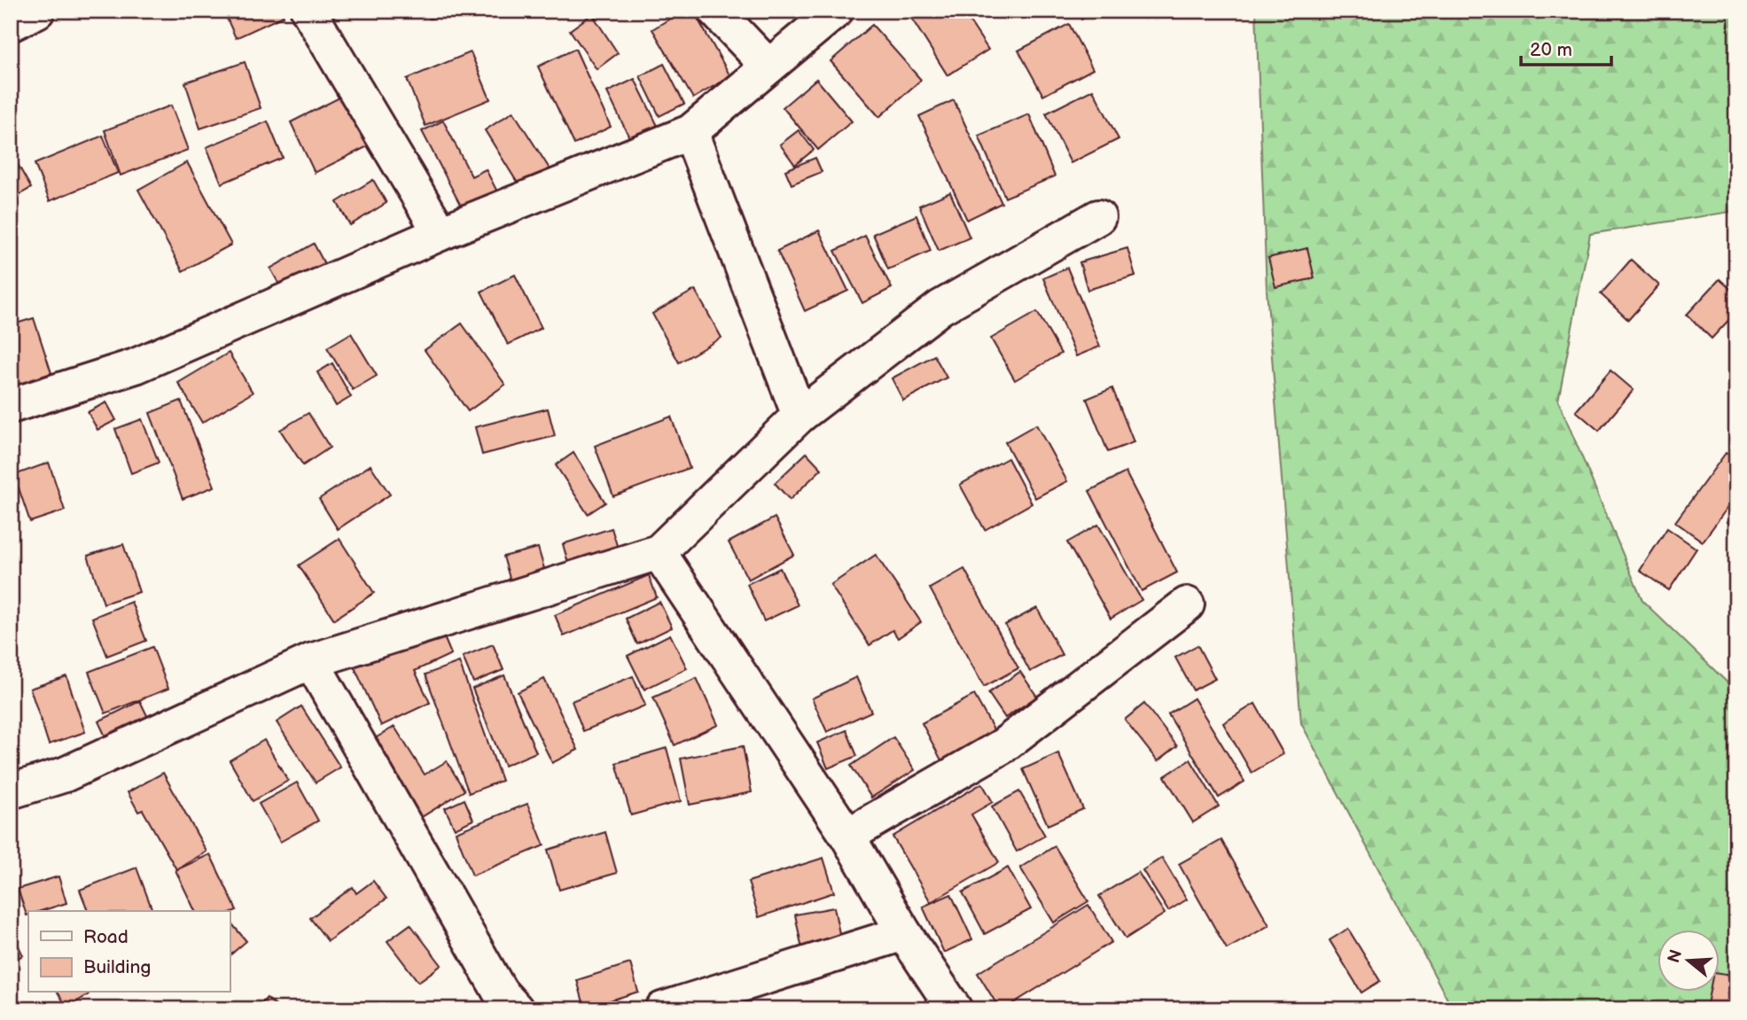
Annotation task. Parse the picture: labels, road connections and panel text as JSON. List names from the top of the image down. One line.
{"legend":["Road","Building"],"scale_bar":"20 m","north":"left"}
